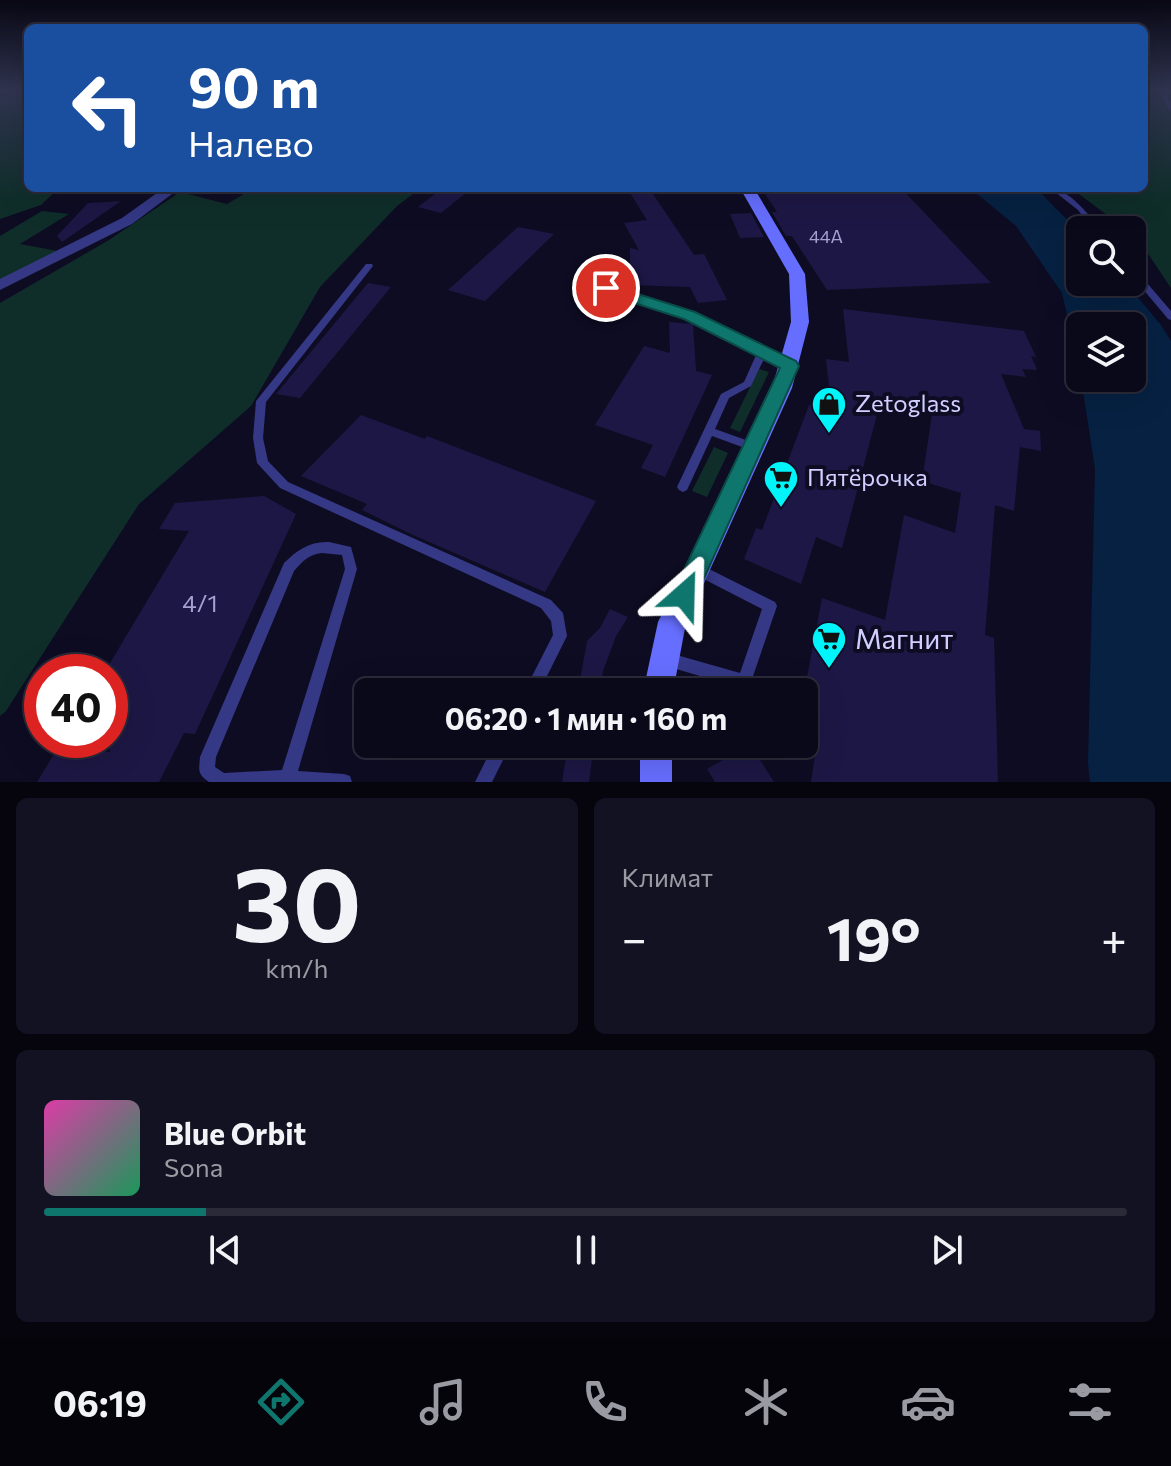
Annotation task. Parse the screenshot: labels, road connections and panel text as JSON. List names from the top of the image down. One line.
{"places":{"shop":["Zetoglass"],"supermarket":["Пятёрочка","Магнит"]},"house_numbers":["44А","4/1"],"page":{"turn":["90 m","Налево"],"limit":"40","trip":"06:20 · 1 мин · 160 m","tile":[["30","km/h"],"Климат"],"heat":["−","19°","+"],"song":["Blue Orbit","Sona"],"tabs":"06:19"}}
